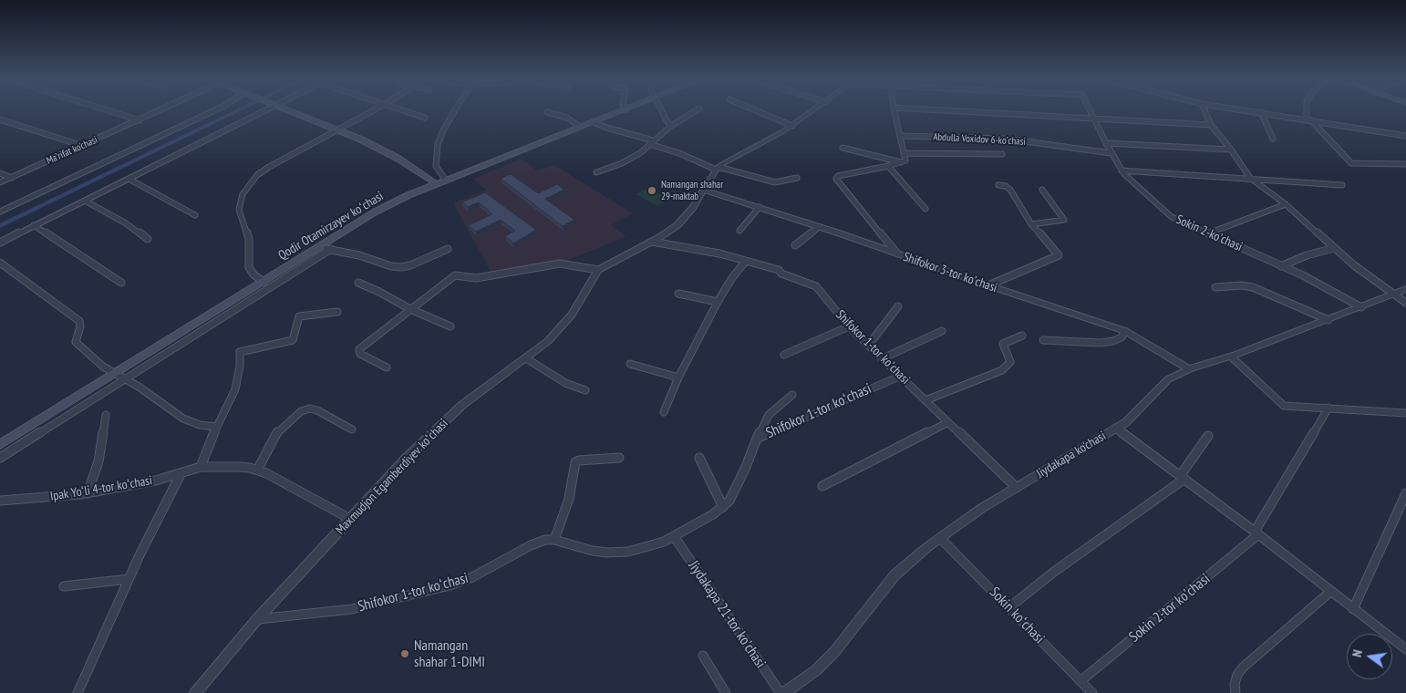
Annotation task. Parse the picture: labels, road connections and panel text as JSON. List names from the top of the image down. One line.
{"streets":{"main road":["Qodir Otamirzayev koʻchasi"],"street":["Abdulla Voxidov 6-koʼchasi","Maʼrifat ko'chasi","Sokin 2-koʼchasi","Shifokor 3-tor koʼchasi","Shifokor 1-tor koʼchasi","Shifokor 1-tor koʻchasi","Jiydakapa ko'chasi","Maxmudjon Egamberdiyev koʻchasi","Ipak Yoʻli 4-tor koʻchasi","Sokin 2-tor koʼchasi","Jiydakapa 21-tor koʼchasi","Sokin koʻchasi"]},"crossings":[["Abdulla Voxidov 6-koʼchasi","Sokin 2-koʼchasi"],["Sokin 2-koʼchasi","Jiydakapa ko'chasi"],["Shifokor 3-tor koʼchasi","Jiydakapa ko'chasi"],["Shifokor 3-tor koʼchasi","Maxmudjon Egamberdiyev koʻchasi"],["Shifokor 1-tor koʼchasi","Shifokor 1-tor koʻchasi"],["Shifokor 1-tor koʼchasi","Jiydakapa ko'chasi"],["Shifokor 1-tor koʼchasi","Maxmudjon Egamberdiyev koʻchasi"],["Shifokor 1-tor koʻchasi","Maxmudjon Egamberdiyev koʻchasi"],["Shifokor 1-tor koʻchasi","Jiydakapa 21-tor koʼchasi"],["Jiydakapa ko'chasi","Jiydakapa 21-tor koʼchasi"],["Jiydakapa ko'chasi","Sokin koʻchasi"],["Sokin 2-tor koʼchasi","Sokin koʻchasi"]],"places":["Namangan shahar 29-maktab","Namangan shahar 1-DIMI"],"north":"left"}
